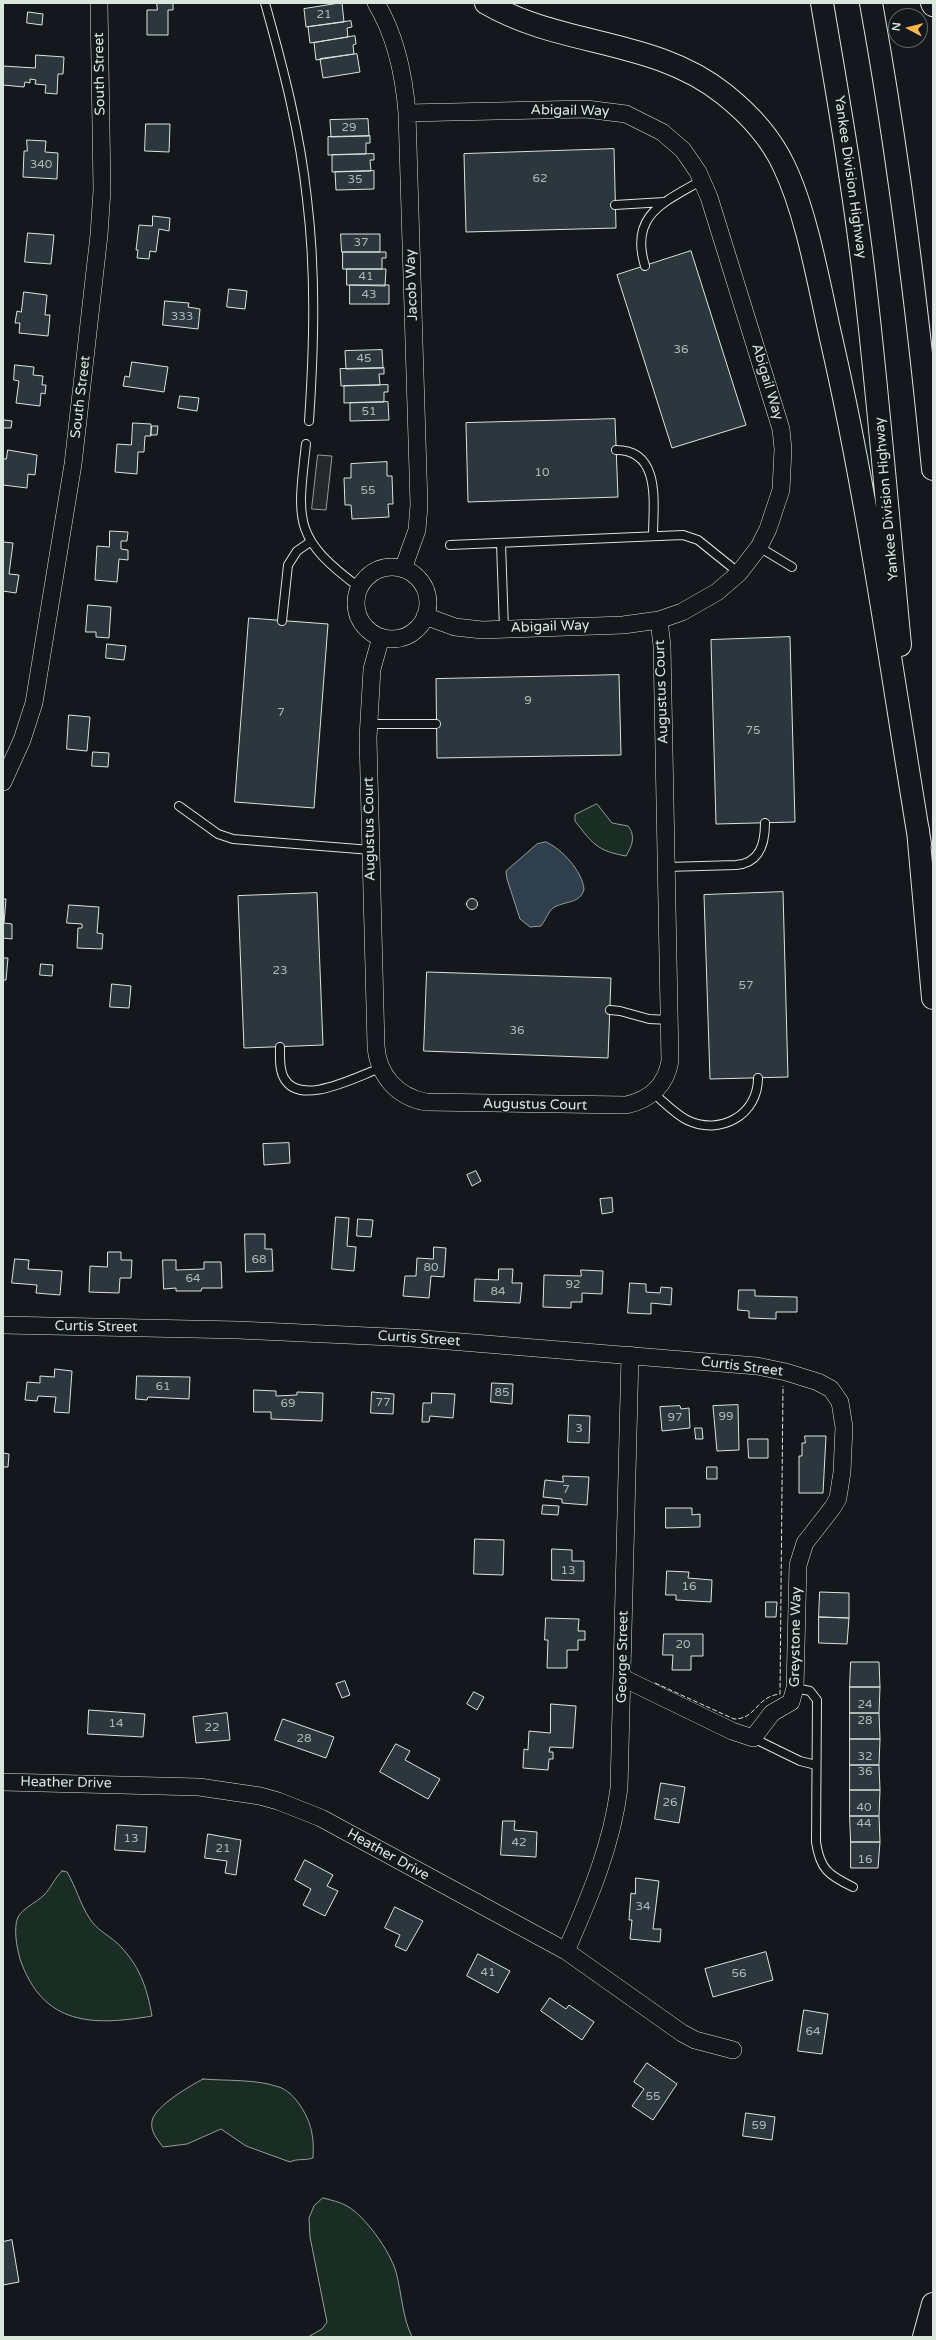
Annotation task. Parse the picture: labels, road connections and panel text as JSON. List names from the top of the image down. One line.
{"streets":{"highway":["Yankee Division Highway"],"street":["South Street","Abigail Way","Jacob Way","Augustus Court","Curtis Street","Greystone Way","George Street","Heather Drive"]},"crossings":[["Abigail Way","Jacob Way"],["Abigail Way","Augustus Court"],["Jacob Way","Augustus Court"],["Curtis Street","Greystone Way"],["Curtis Street","George Street"],["George Street","Heather Drive"]],"house_numbers":["21","29","340","62","35","37","41","43","333","36","45","51","10","55","9","7","75","23","57","36","68","80","64","92","84","61","85","77","69","99","97","3","7","13","16","20","24","28","14","22","28","32","36","26","40","44","13","42","21","16","34","41","56","64","55","59"],"north":"left"}
